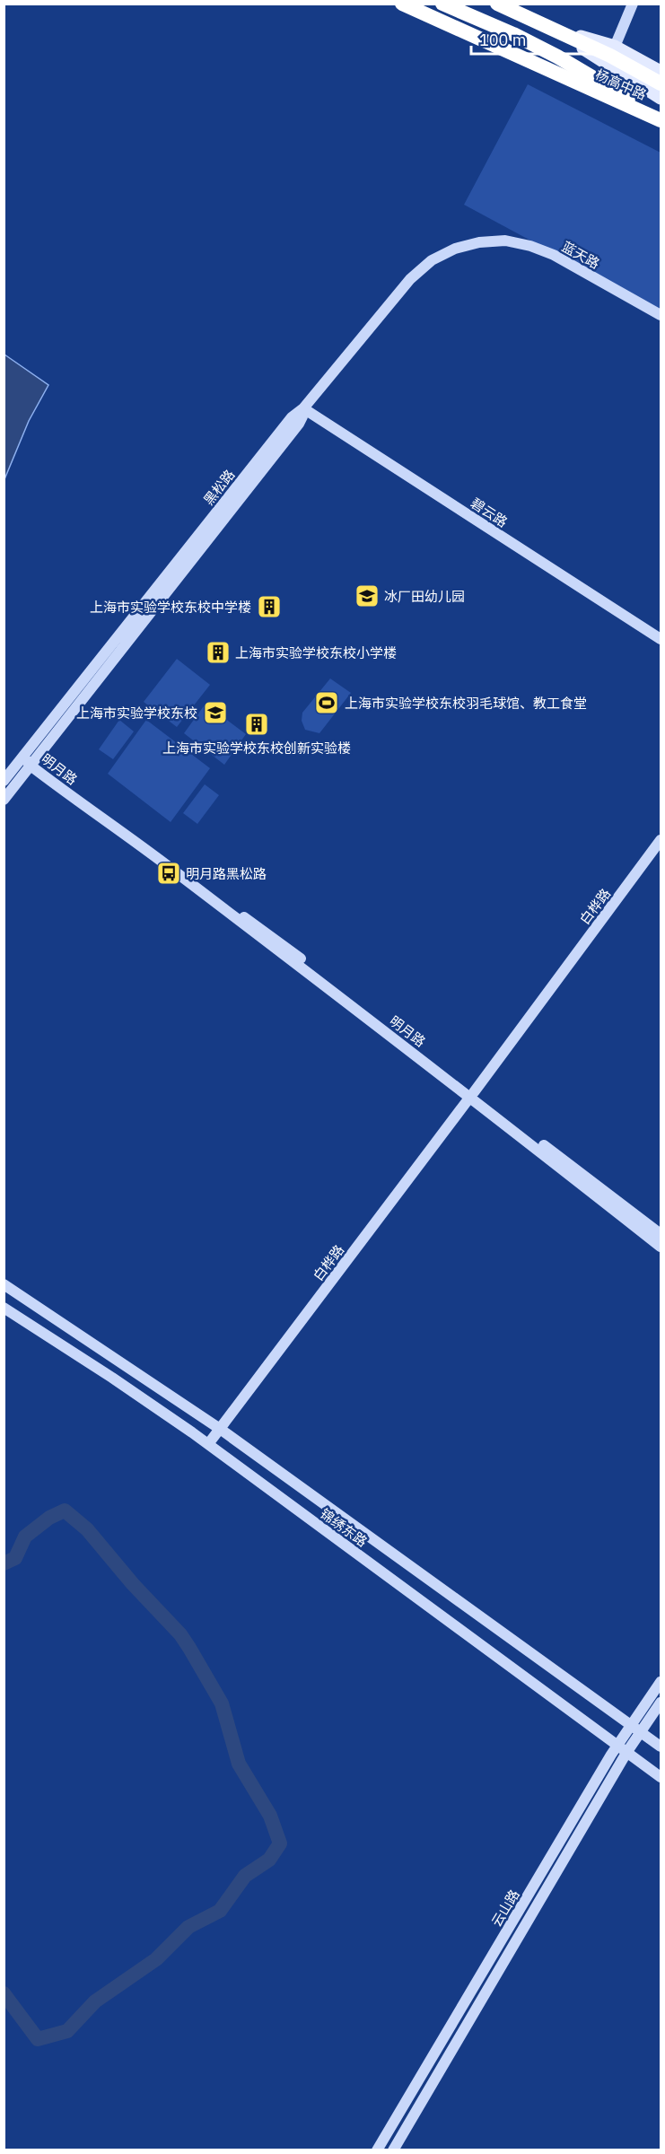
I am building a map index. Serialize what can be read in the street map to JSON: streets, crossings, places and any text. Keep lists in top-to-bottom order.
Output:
{
  "streets": {
    "highway": ["杨高中路"],
    "street": [
      "蓝天路",
      "黑松路",
      "碧云路",
      "明月路",
      "白桦路",
      "锦绣东路",
      "云山路"
    ]
  },
  "crossings": [
    ["蓝天路", "黑松路"],
    ["黑松路", "碧云路"],
    ["黑松路", "明月路"],
    ["明月路", "白桦路"],
    ["白桦路", "锦绣东路"],
    ["锦绣东路", "云山路"]
  ],
  "places": {
    "school or university": ["冰厂田幼儿园", "上海市实验学校东校"],
    "building": ["上海市实验学校东校中学楼", "上海市实验学校东校小学楼", "上海市实验学校东校创新实验楼"],
    "sports": ["上海市实验学校东校羽毛球馆、教工食堂"],
    "bus stop": ["明月路黑松路"]
  },
  "scale_bar": "100 m"
}
